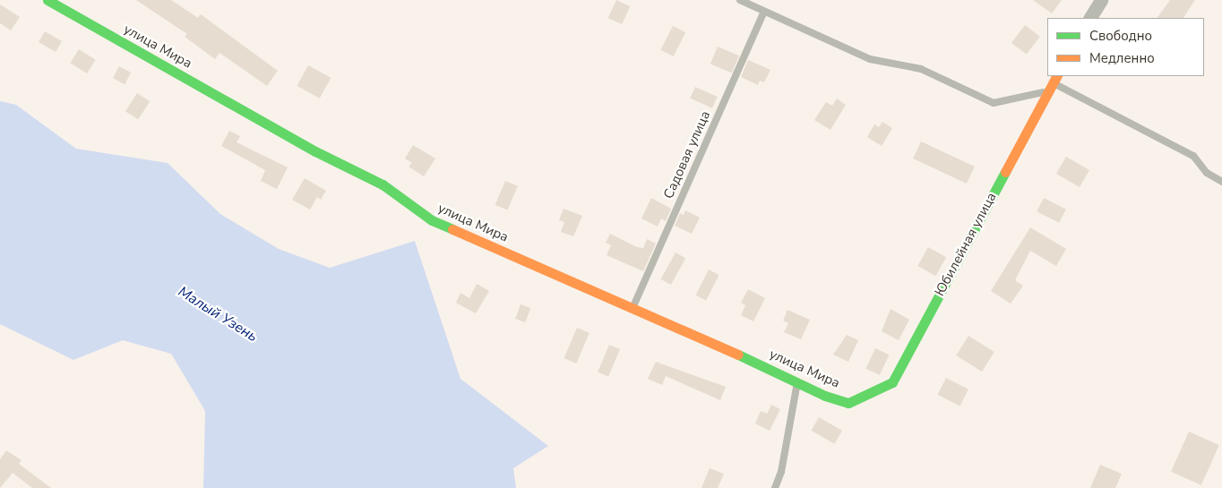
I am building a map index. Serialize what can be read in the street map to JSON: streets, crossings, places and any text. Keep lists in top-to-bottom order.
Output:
{
  "streets": {
    "street": ["улица Мира", "Юбилейная улица"],
    "lane": ["Садовая улица"]
  },
  "crossings": [
    ["улица Мира", "Садовая улица"],
    ["улица Мира", "Юбилейная улица"]
  ],
  "water": ["Малый Узень"],
  "legend": ["Свободно", "Медленно"]
}
